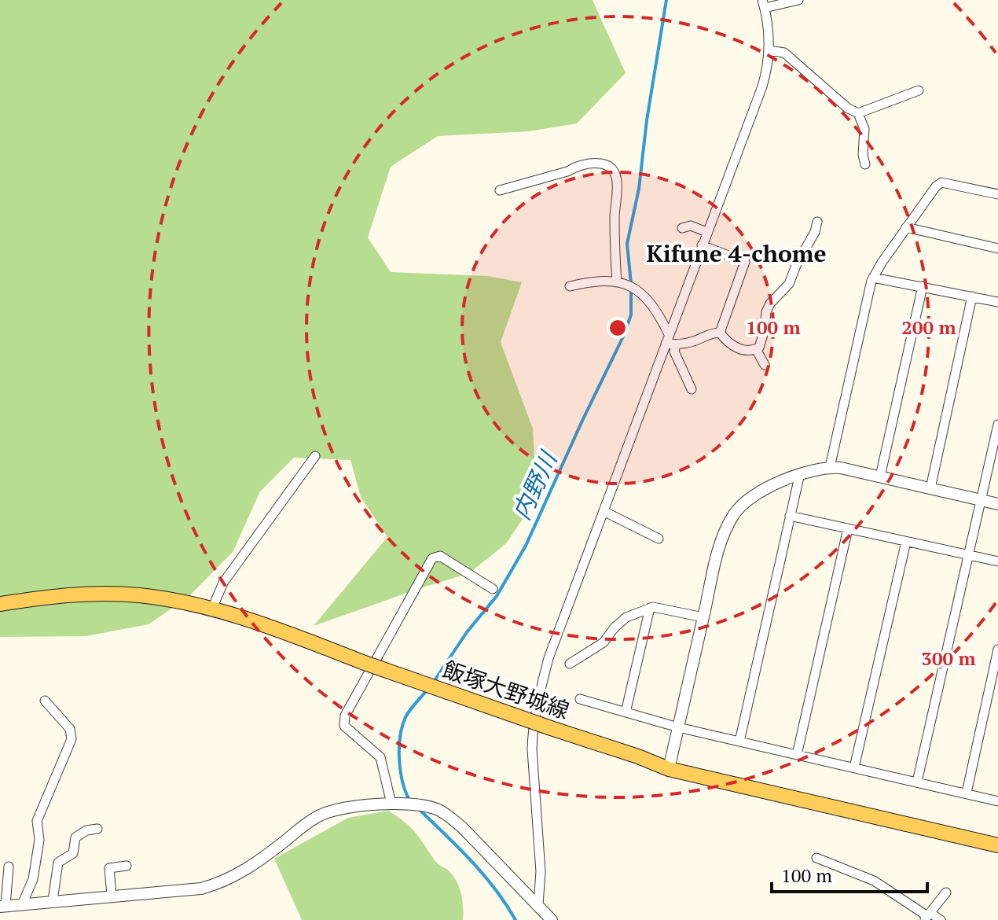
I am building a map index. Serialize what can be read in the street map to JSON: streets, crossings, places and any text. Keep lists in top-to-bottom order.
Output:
{
  "streets": {
    "main road": ["飯塚大野城線"]
  },
  "districts": ["Kifune 4-chome"],
  "water": ["内野川"],
  "scale_bar": "100 m",
  "rings": ["100 m", "200 m", "300 m"]
}
